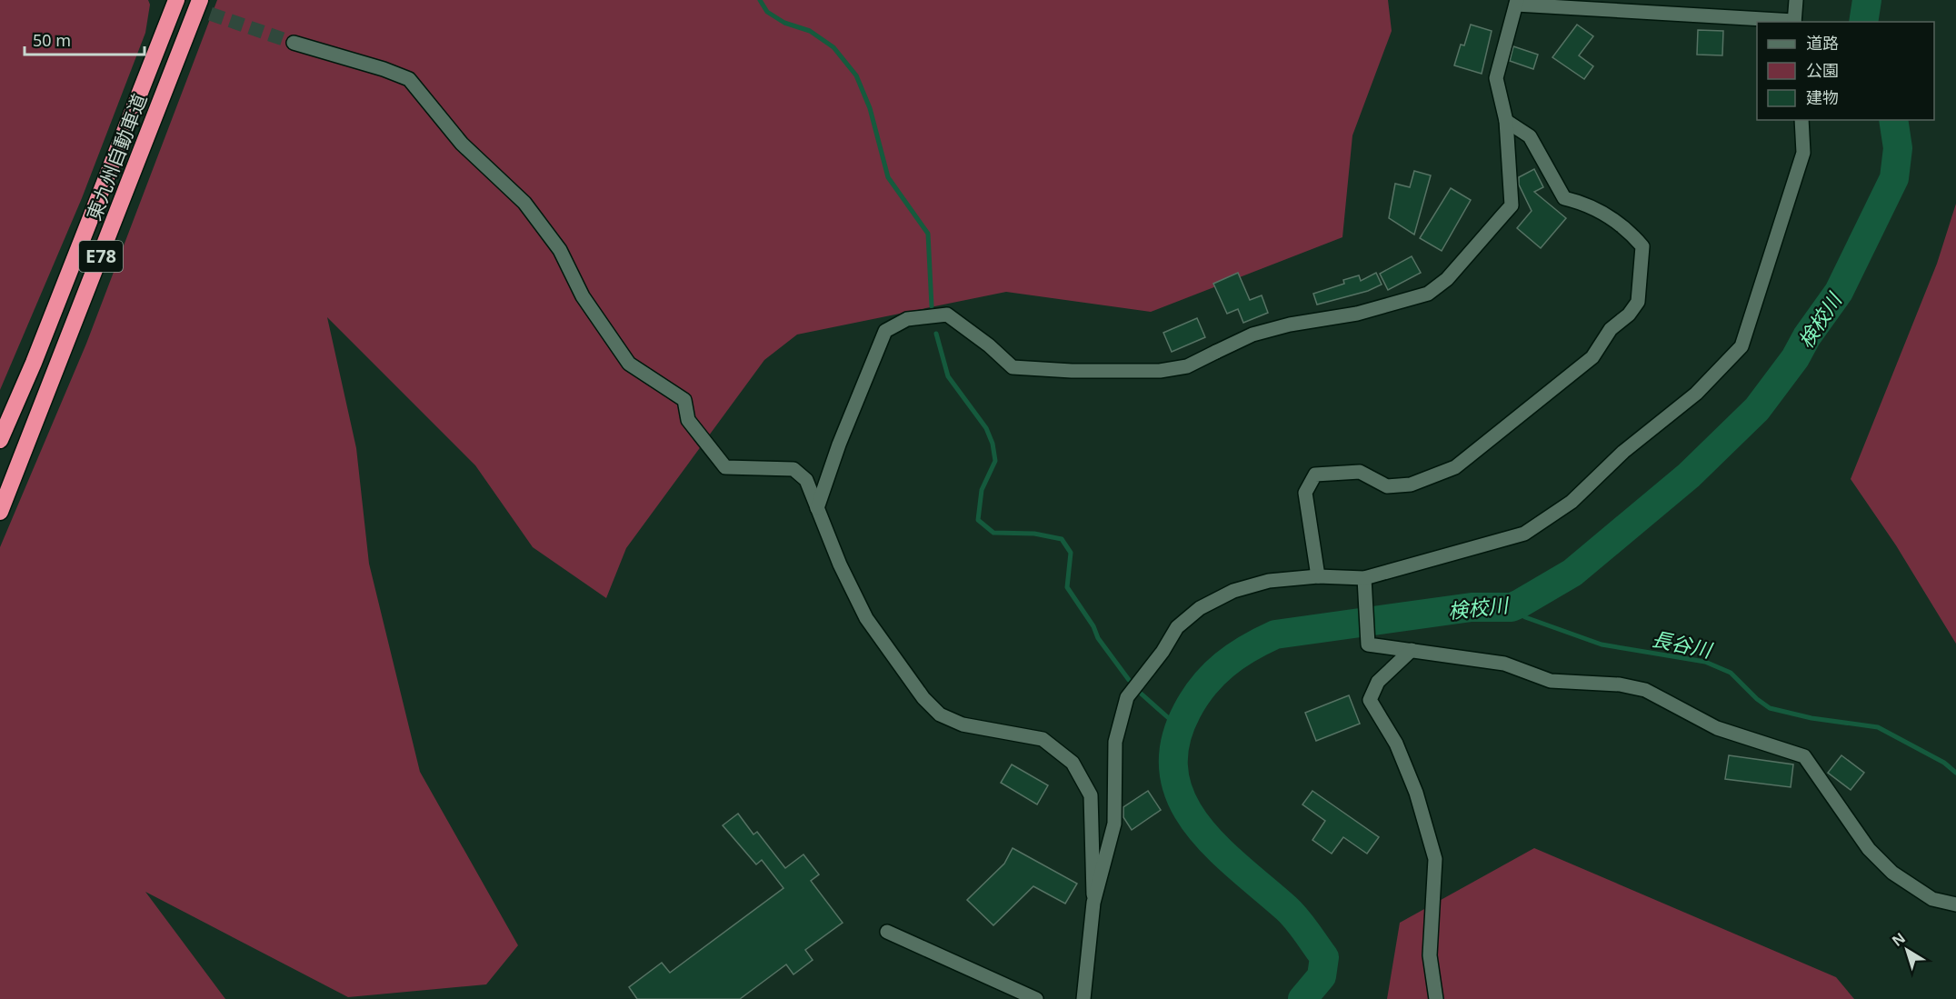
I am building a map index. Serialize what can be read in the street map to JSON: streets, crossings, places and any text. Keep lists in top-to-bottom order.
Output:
{
  "streets": {
    "highway": ["東九州自動車道", "E78"]
  },
  "water": ["検校川", "長谷川"],
  "legend": ["道路", "公園", "建物"],
  "scale_bar": "50 m",
  "north": "top left"
}
